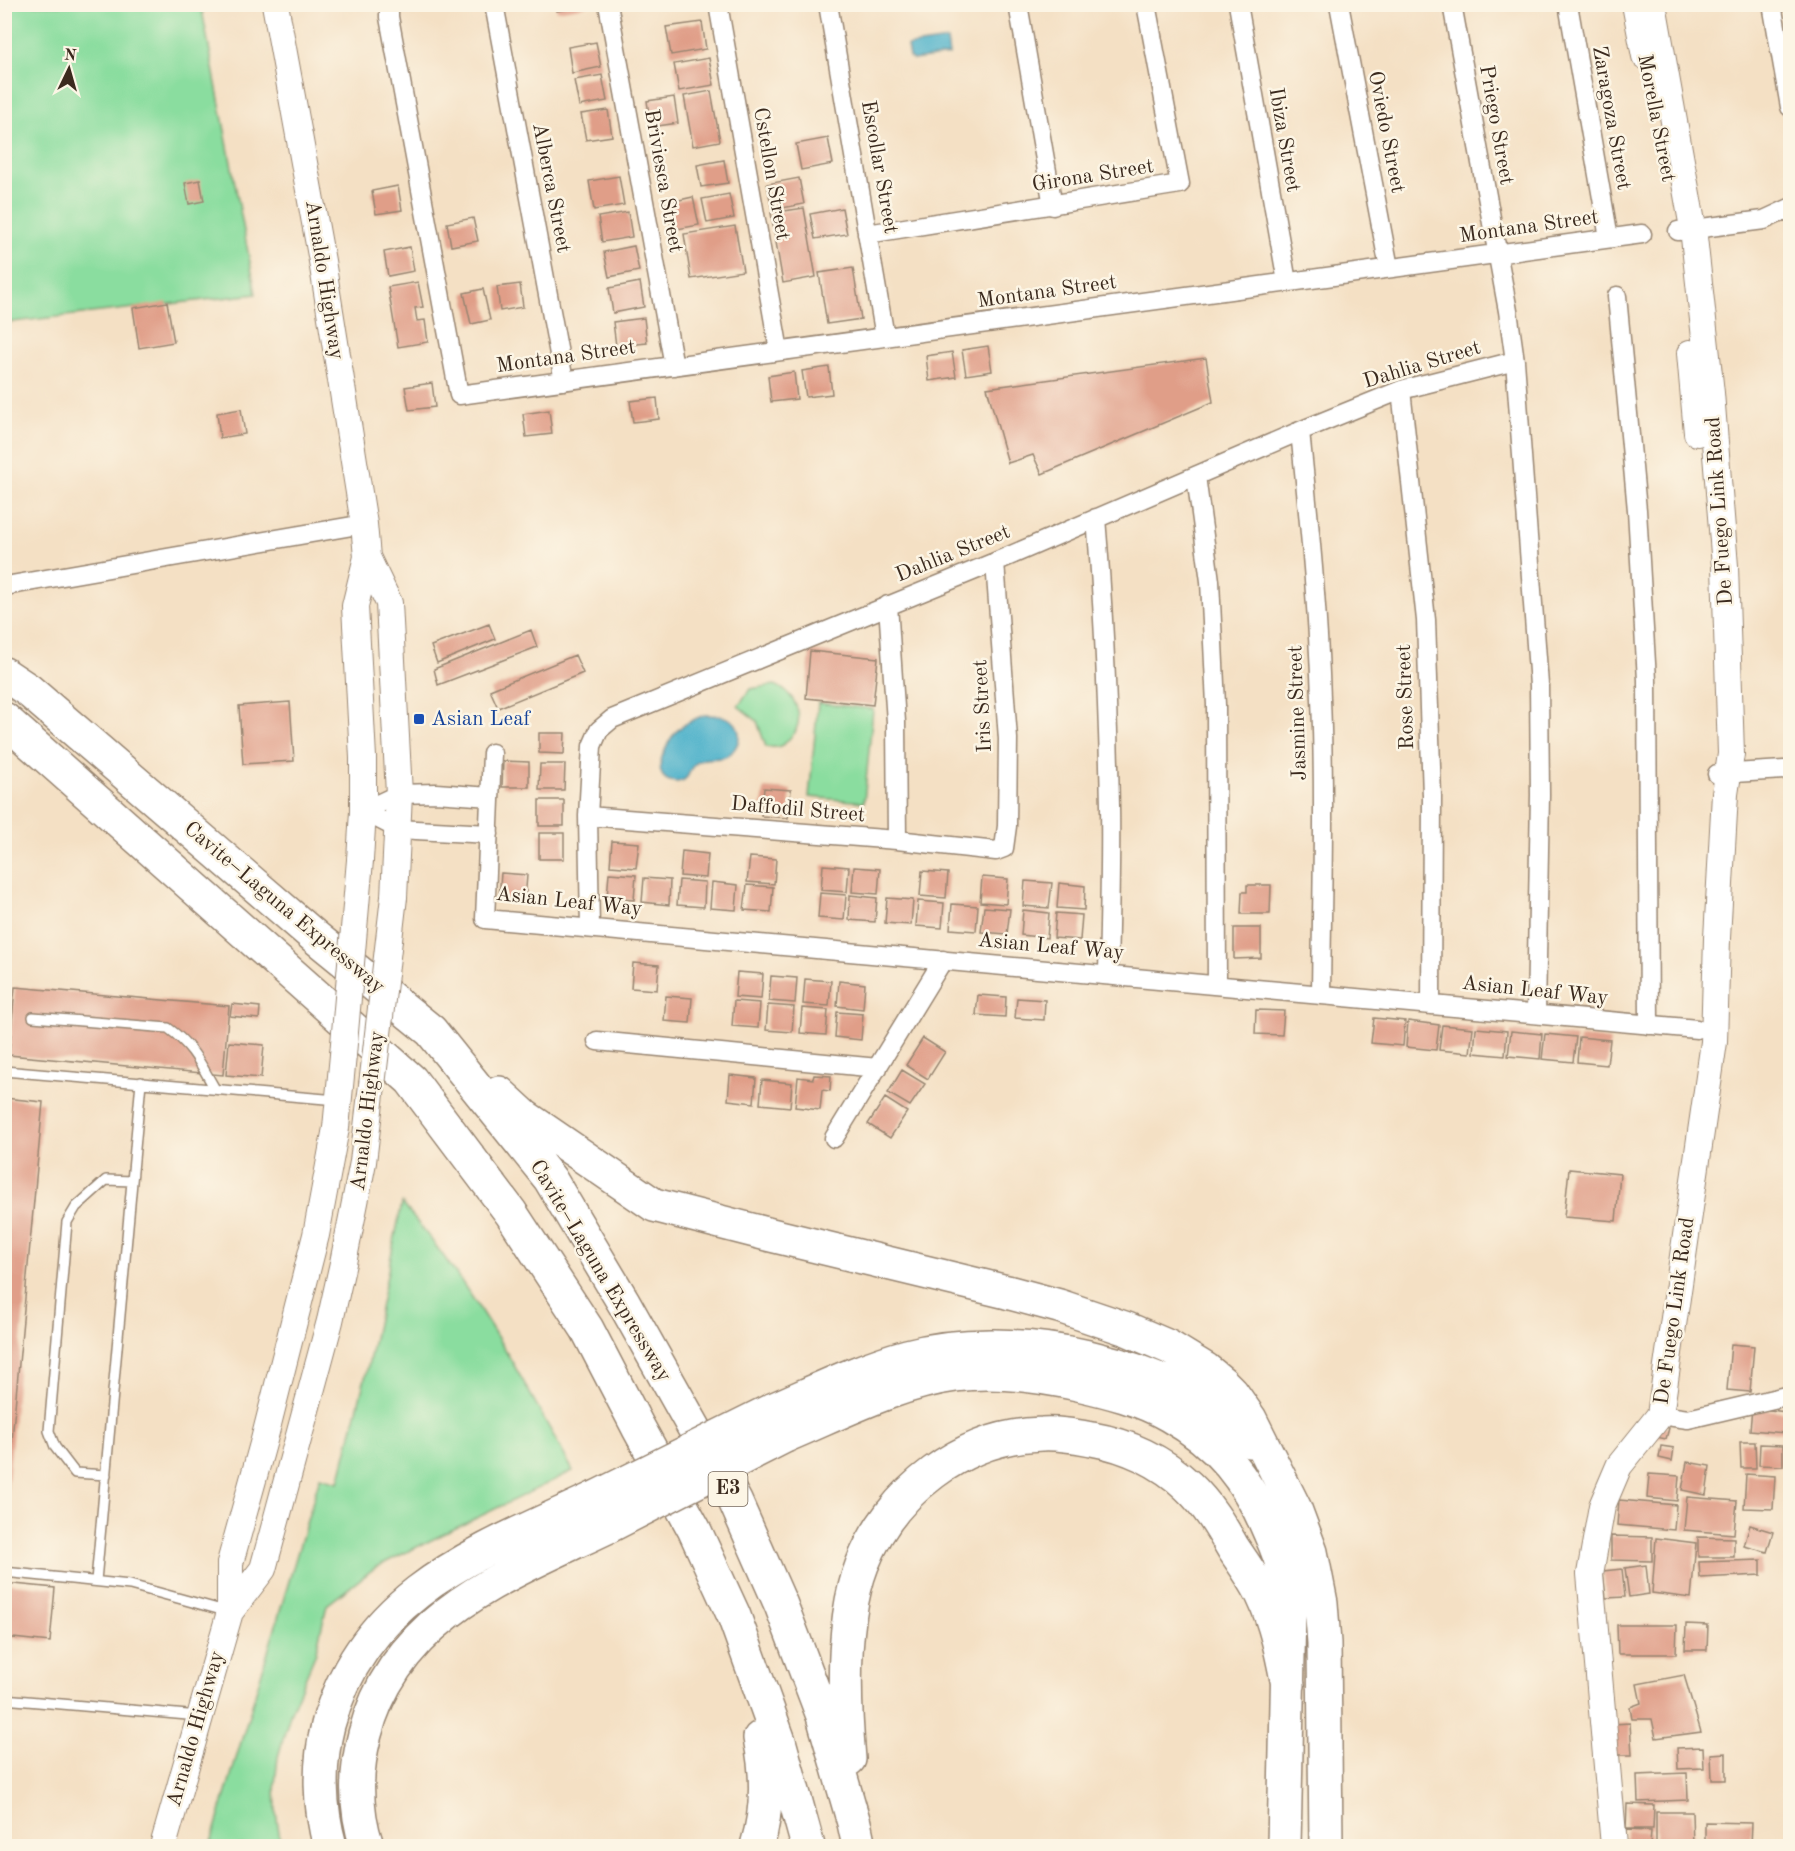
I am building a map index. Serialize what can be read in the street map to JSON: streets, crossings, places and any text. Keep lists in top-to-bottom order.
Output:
{
  "streets": {
    "highway": ["Cavite–Laguna Expressway", "E3"],
    "main road": ["Morella Street", "Arnaldo Highway", "De Fuego Link Road"],
    "street": [
      "Zaragoza Street",
      "Priego Street",
      "Oviedo Street",
      "Ibiza Street",
      "Escollar Street",
      "Cstellon Street",
      "Girona Street",
      "Briviesca Street",
      "Alberca Street",
      "Montana Street",
      "Dahlia Street",
      "Rose Street",
      "Iris Street",
      "Jasmine Street",
      "Daffodil Street",
      "Asian Leaf Way"
    ]
  },
  "crossings": [
    ["Zaragoza Street", "Montana Street"],
    ["Morella Street", "De Fuego Link Road"],
    ["Priego Street", "Montana Street"],
    ["Priego Street", "Dahlia Street"],
    ["Priego Street", "Asian Leaf Way"],
    ["Oviedo Street", "Montana Street"],
    ["Ibiza Street", "Montana Street"],
    ["Escollar Street", "Girona Street"],
    ["Escollar Street", "Montana Street"],
    ["Cstellon Street", "Montana Street"],
    ["Briviesca Street", "Montana Street"],
    ["Alberca Street", "Montana Street"],
    ["Dahlia Street", "Rose Street"],
    ["Dahlia Street", "Iris Street"],
    ["Dahlia Street", "Jasmine Street"],
    ["Dahlia Street", "Daffodil Street"],
    ["Dahlia Street", "Asian Leaf Way"],
    ["Rose Street", "Asian Leaf Way"],
    ["Iris Street", "Daffodil Street"],
    ["Jasmine Street", "Asian Leaf Way"]
  ],
  "places": {
    "transit": ["Asian Leaf"]
  },
  "north": "top"
}
